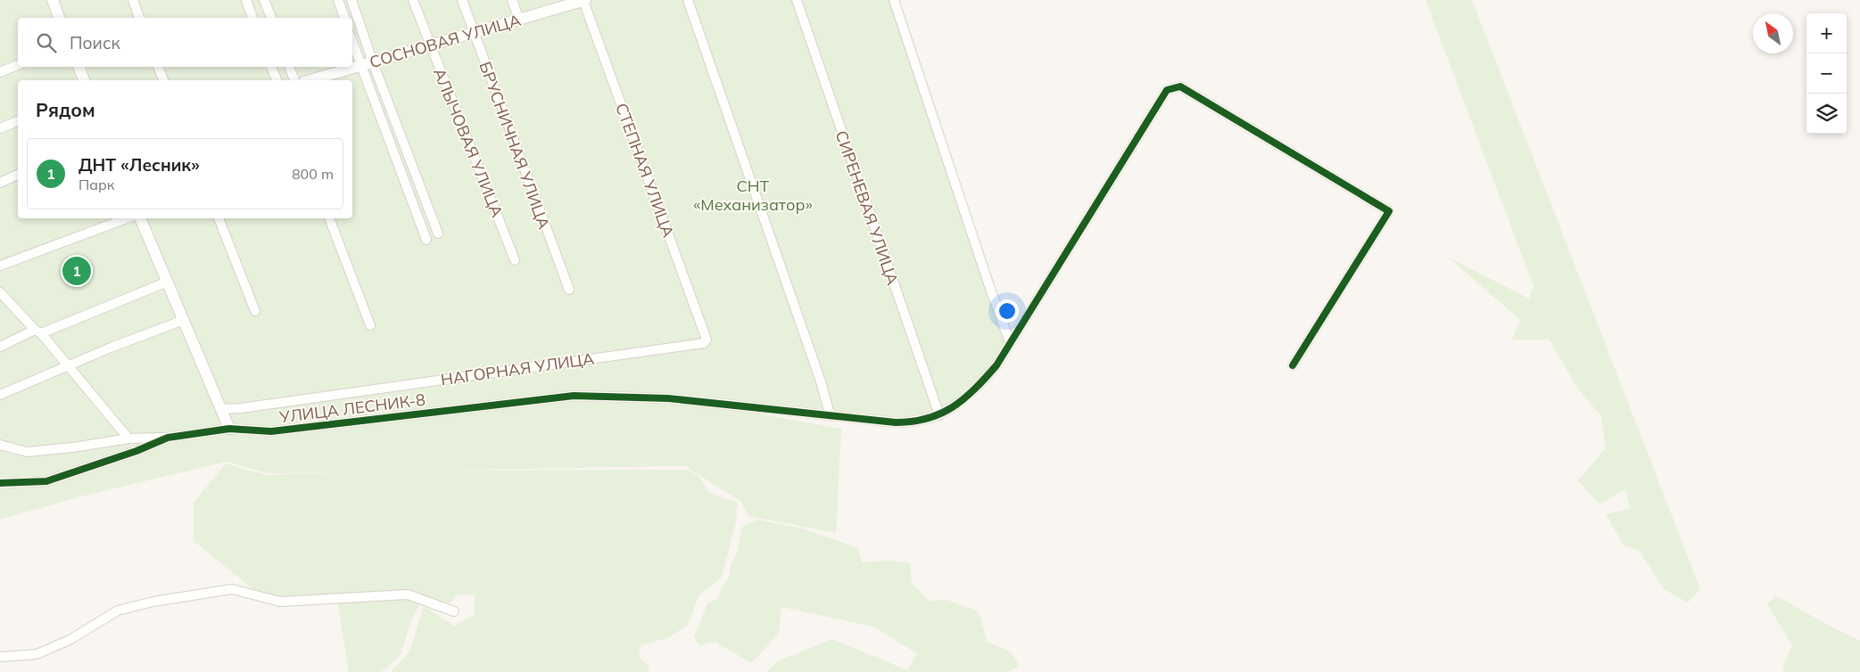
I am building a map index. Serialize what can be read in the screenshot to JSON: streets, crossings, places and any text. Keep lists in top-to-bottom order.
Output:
{
  "streets": {
    "street": [
      "СОСНОВАЯ УЛИЦА",
      "АЛЫЧОВАЯ УЛИЦА",
      "БРУСНИЧНАЯ УЛИЦА",
      "СТЕПНАЯ УЛИЦА",
      "СИРЕНЕВАЯ УЛИЦА",
      "НАГОРНАЯ УЛИЦА",
      "УЛИЦА ЛЕСНИК-8"
    ]
  },
  "crossings": [
    ["СОСНОВАЯ УЛИЦА", "АЛЫЧОВАЯ УЛИЦА"],
    ["СОСНОВАЯ УЛИЦА", "БРУСНИЧНАЯ УЛИЦА"],
    ["СОСНОВАЯ УЛИЦА", "СТЕПНАЯ УЛИЦА"],
    ["СТЕПНАЯ УЛИЦА", "НАГОРНАЯ УЛИЦА"],
    ["СИРЕНЕВАЯ УЛИЦА", "УЛИЦА ЛЕСНИК-8"]
  ],
  "parks": ["СНТ «Механизатор»"],
  "north": "top left",
  "page": {
    "map_buttons": ["+", "−"],
    "search": "Поиск",
    "heading": "Рядом",
    "list": [
      {
        "mark": "1",
        "name": "ДНТ «Лесник»",
        "note": "Парк",
        "value": "800 m"
      }
    ],
    "pins": "1"
  }
}
